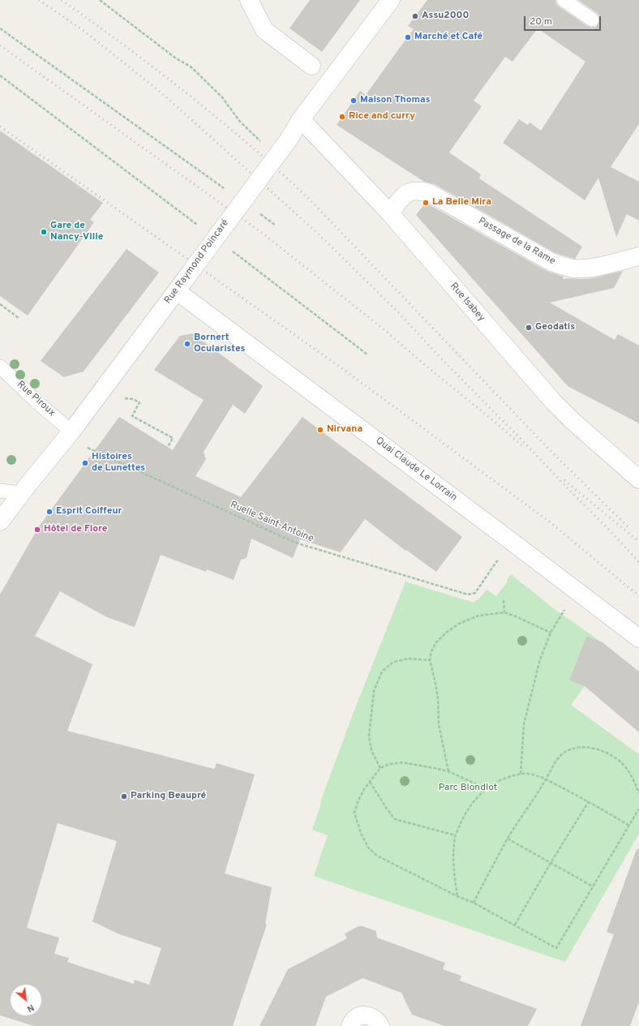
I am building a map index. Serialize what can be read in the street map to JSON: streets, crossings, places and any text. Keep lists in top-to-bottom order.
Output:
{
  "streets": {
    "street": [
      "Passage de la Rame",
      "Rue Raymond Poincaré",
      "Rue Isabey",
      "Quai Claude Le Lorrain"
    ],
    "lane": ["Rue Piroux"],
    "path": ["Ruelle Saint-Antoine"]
  },
  "crossings": [
    ["Passage de la Rame", "Rue Isabey"],
    ["Rue Raymond Poincaré", "Rue Isabey"],
    ["Rue Raymond Poincaré", "Rue Piroux"],
    ["Rue Raymond Poincaré", "Quai Claude Le Lorrain"],
    ["Rue Raymond Poincaré", "Ruelle Saint-Antoine"],
    ["Rue Piroux", "Ruelle Saint-Antoine"],
    ["Quai Claude Le Lorrain", "Ruelle Saint-Antoine"]
  ],
  "parks": ["Parc Blondlot"],
  "places": [
    "Assu2000",
    "Marché et Café",
    "Maison Thomas",
    "Rice and curry",
    "La Belle Mira",
    "Gare de Nancy-Ville",
    "Geodatis",
    "Bornert Ocularistes",
    "Nirvana",
    "Histoires de Lunettes",
    "Esprit Coiffeur",
    "Hôtel de Flore",
    "Parking Beaupré"
  ],
  "scale_bar": "20 m",
  "north": "bottom right"
}
